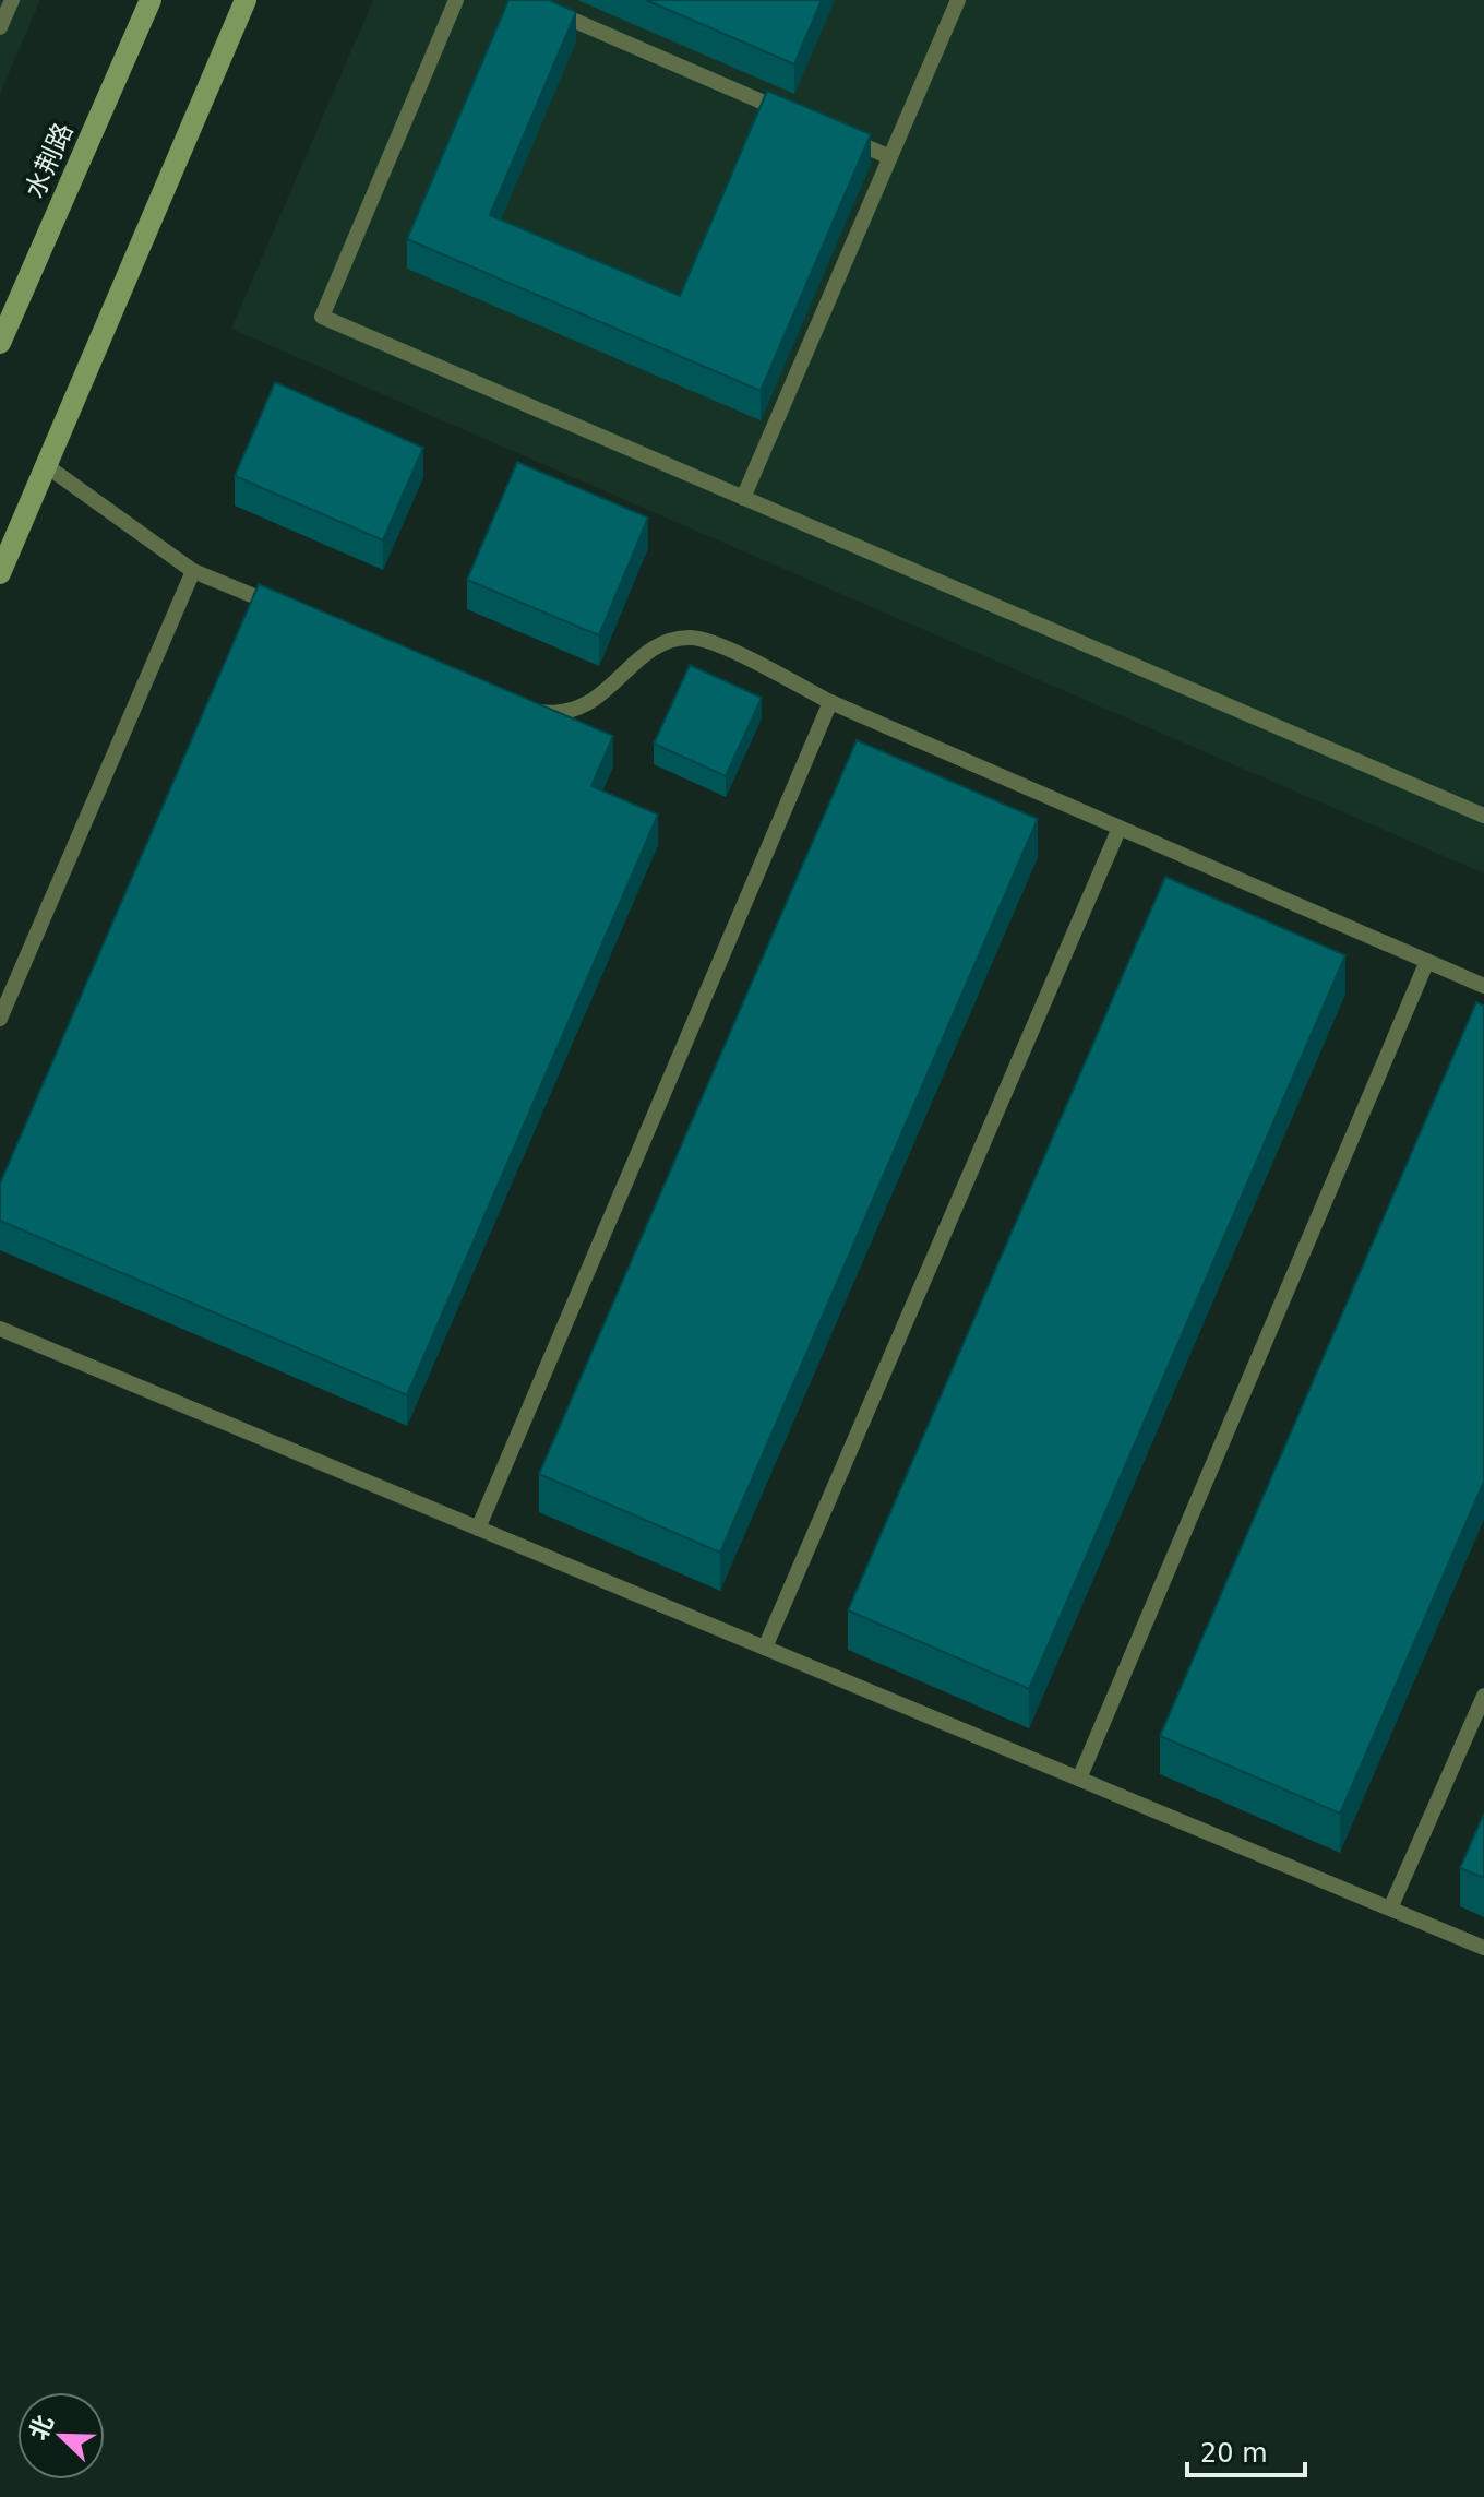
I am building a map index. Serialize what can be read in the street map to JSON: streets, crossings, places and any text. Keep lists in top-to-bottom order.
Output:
{
  "streets": {
    "main road": ["水荆路"]
  },
  "scale_bar": "20 m",
  "north": "top left"
}
